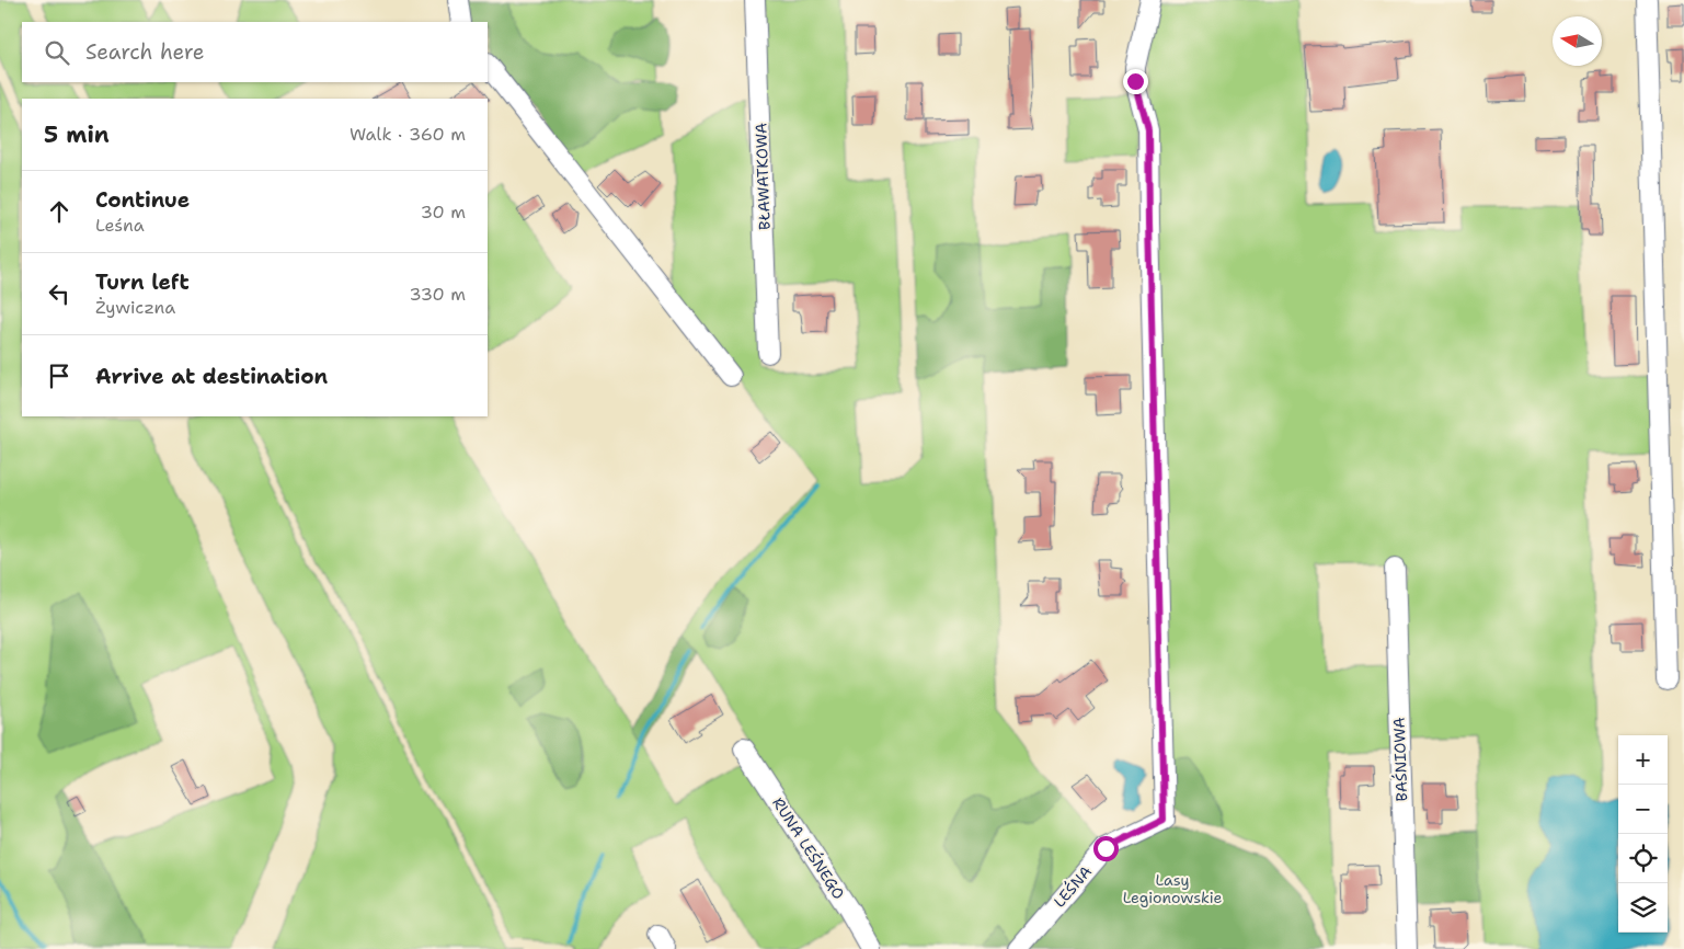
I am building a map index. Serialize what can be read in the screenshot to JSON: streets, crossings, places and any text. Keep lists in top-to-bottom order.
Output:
{
  "streets": {
    "street": [
      "BŁAWATKOWA",
      "BAŚNIOWA",
      "RUNA LEŚNEGO",
      "LEŚNA"
    ]
  },
  "parks": ["Lasy Legionowskie"],
  "north": "left",
  "page": {
    "search": "Search here",
    "heading": ["5 min", "Walk · 360 m"],
    "list": [
      ["Continue", "Leśna", "30 m"],
      ["Turn left", "Żywiczna", "330 m"],
      "Arrive at destination"
    ],
    "map_buttons": ["+", "−"]
  }
}
